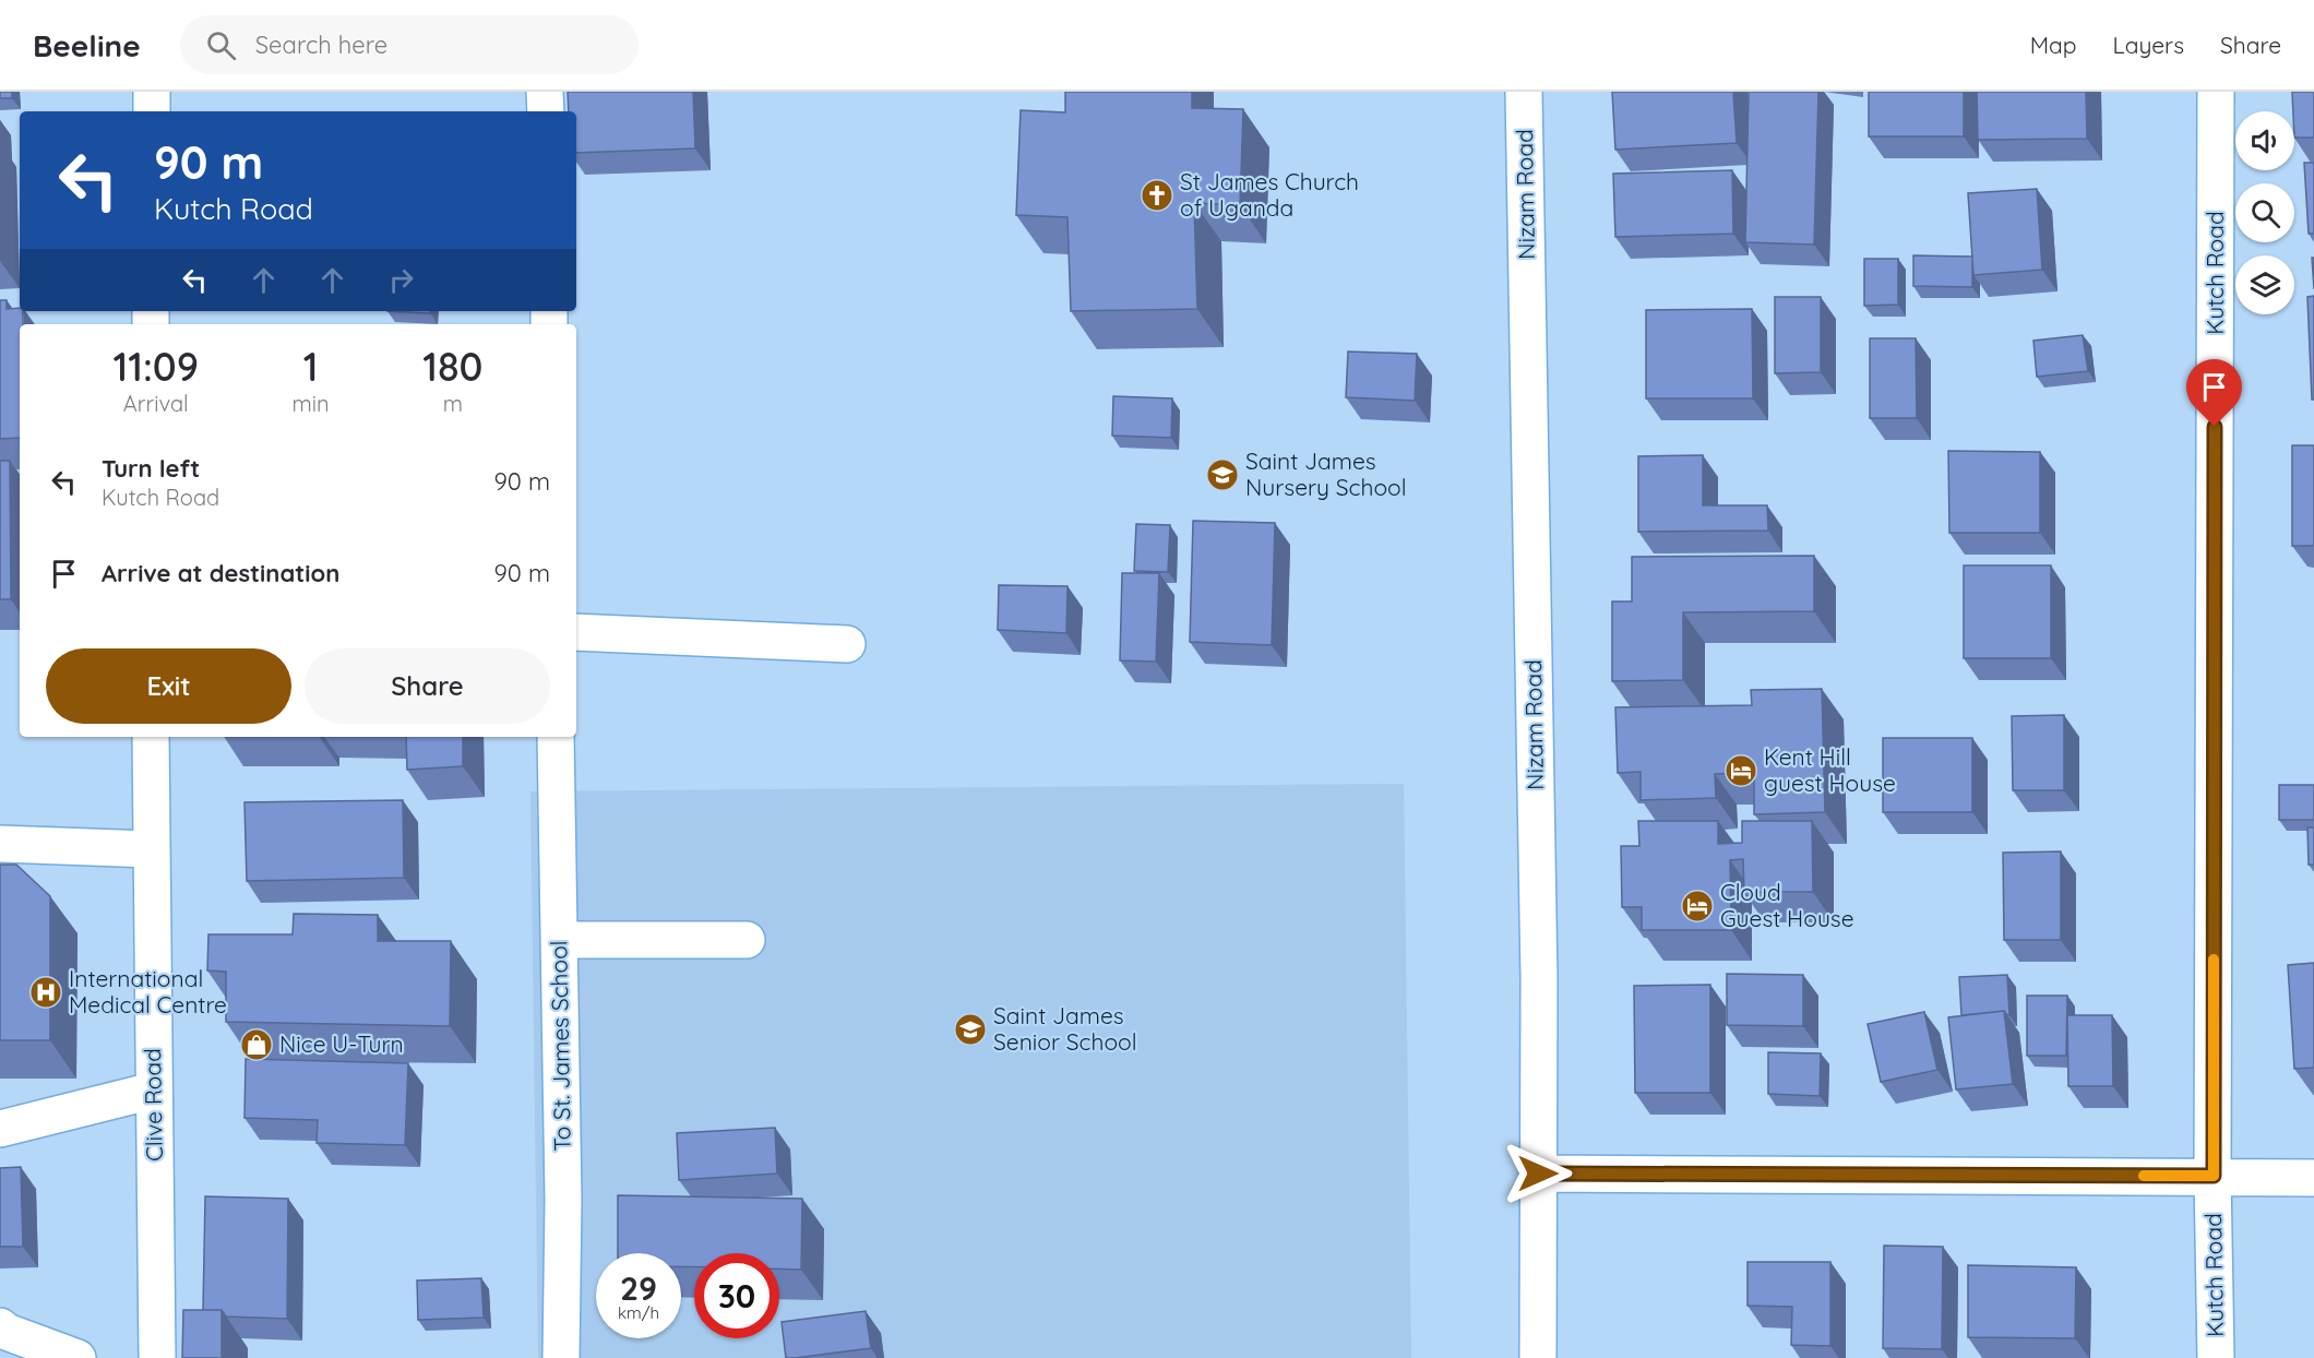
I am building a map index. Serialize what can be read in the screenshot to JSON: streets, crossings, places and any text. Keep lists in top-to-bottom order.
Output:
{
  "streets": {
    "street": [
      "Nizam Road",
      "Kutch Road",
      "To St. James School",
      "Clive Road"
    ]
  },
  "places": {
    "church": ["St James Church of Uganda"],
    "school or university": ["Saint James Nursery School", "Saint James Senior School"],
    "hotel": ["Kent Hill guest House", "Cloud Guest House"],
    "hospital": ["International Medical Centre"],
    "shop": ["Nice U-Turn"]
  },
  "page": {
    "header": "Beeline",
    "search": "Search here",
    "nav": ["Map", "Layers", "Share"],
    "turn": ["90 m", "Kutch Road"],
    "eta": [
      "11:09",
      "Arrival",
      "1",
      "min",
      "180",
      "m"
    ],
    "list": [
      {
        "name": "Turn left",
        "note": "Kutch Road",
        "value": "90 m"
      },
      {
        "name": "Arrive at destination",
        "value": "90 m"
      }
    ],
    "buttons": ["Exit", "Share"],
    "speed": "29 km/h",
    "limit": "30"
  }
}
